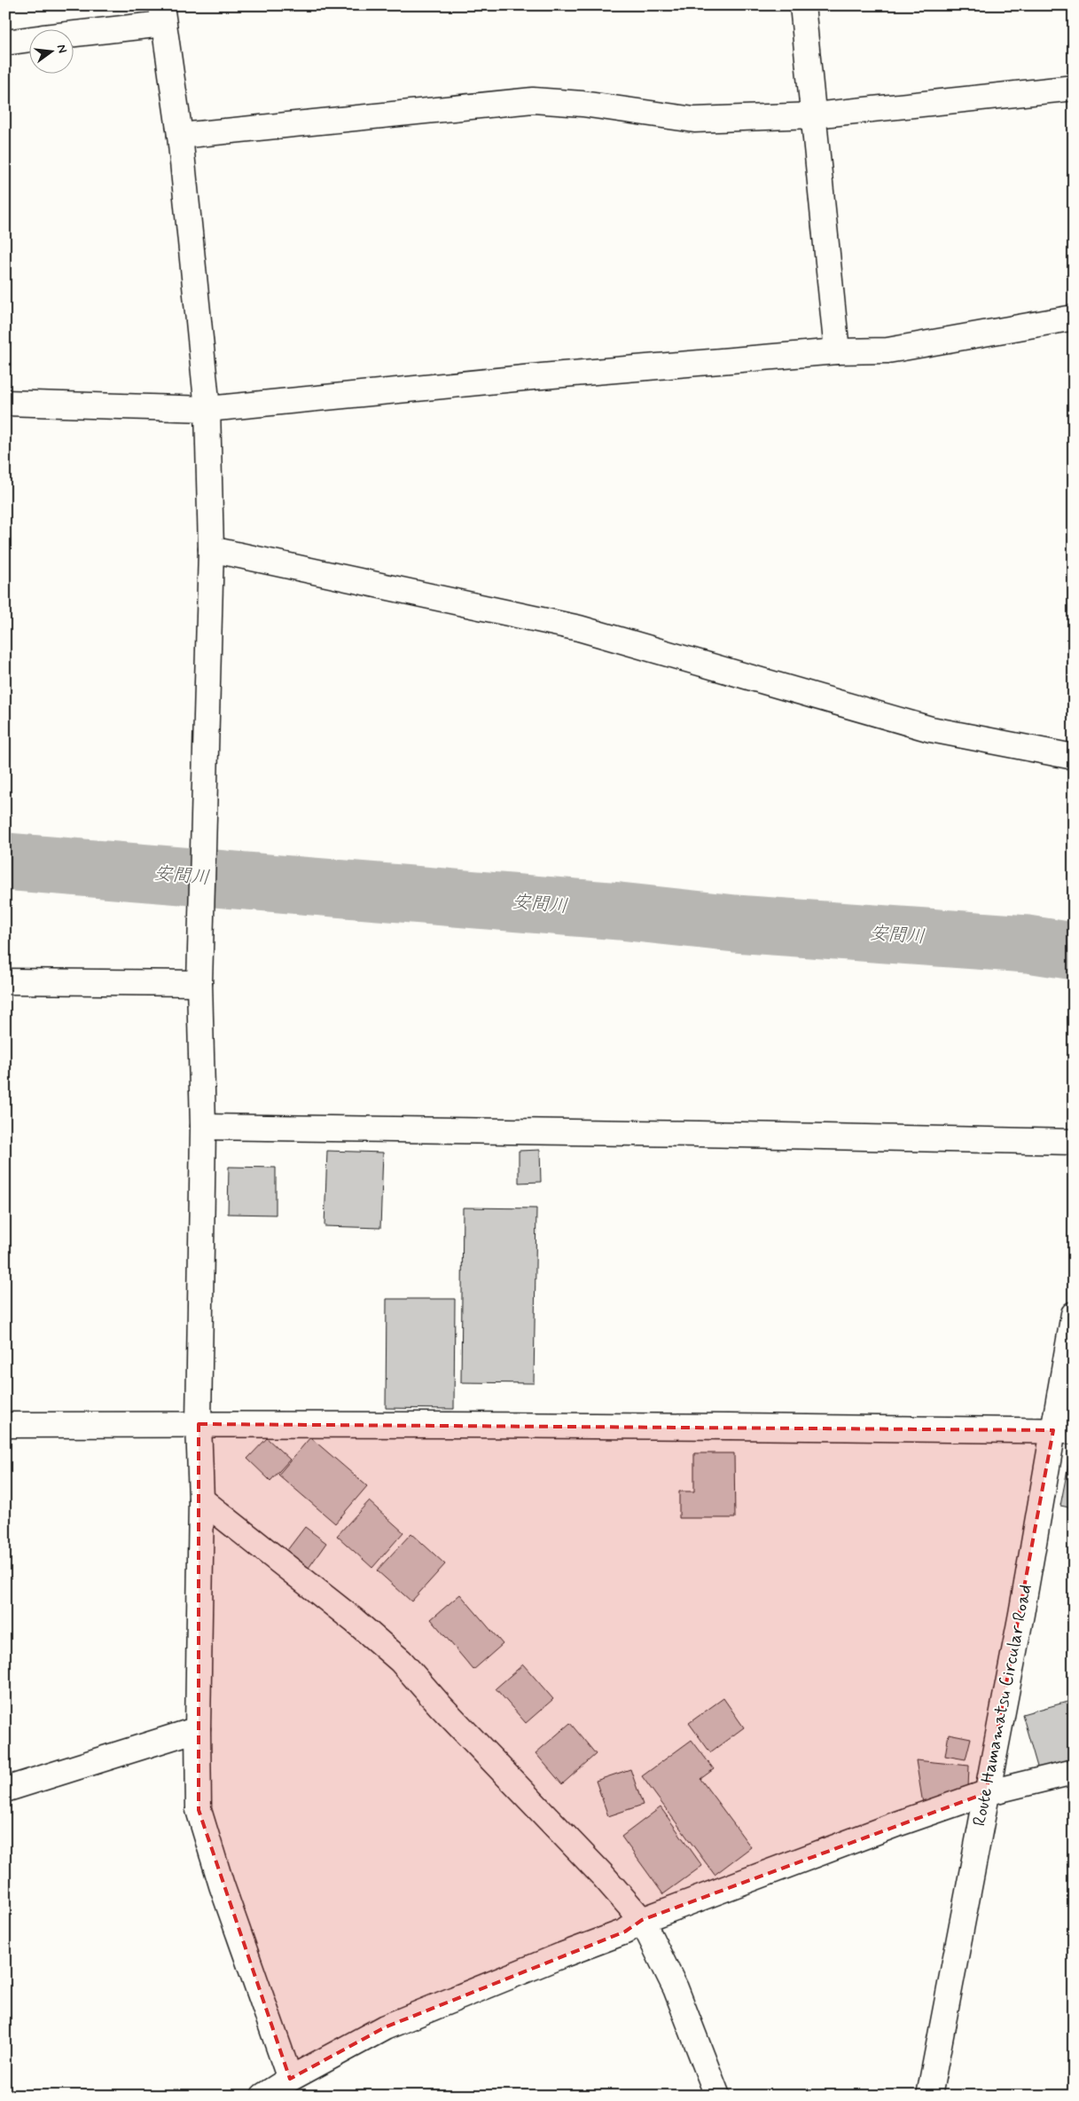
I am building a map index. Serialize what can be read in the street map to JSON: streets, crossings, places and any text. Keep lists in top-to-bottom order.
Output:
{
  "streets": {
    "street": ["Route Hamamatsu Circular Road"]
  },
  "water": ["安間川"],
  "north": "right"
}
